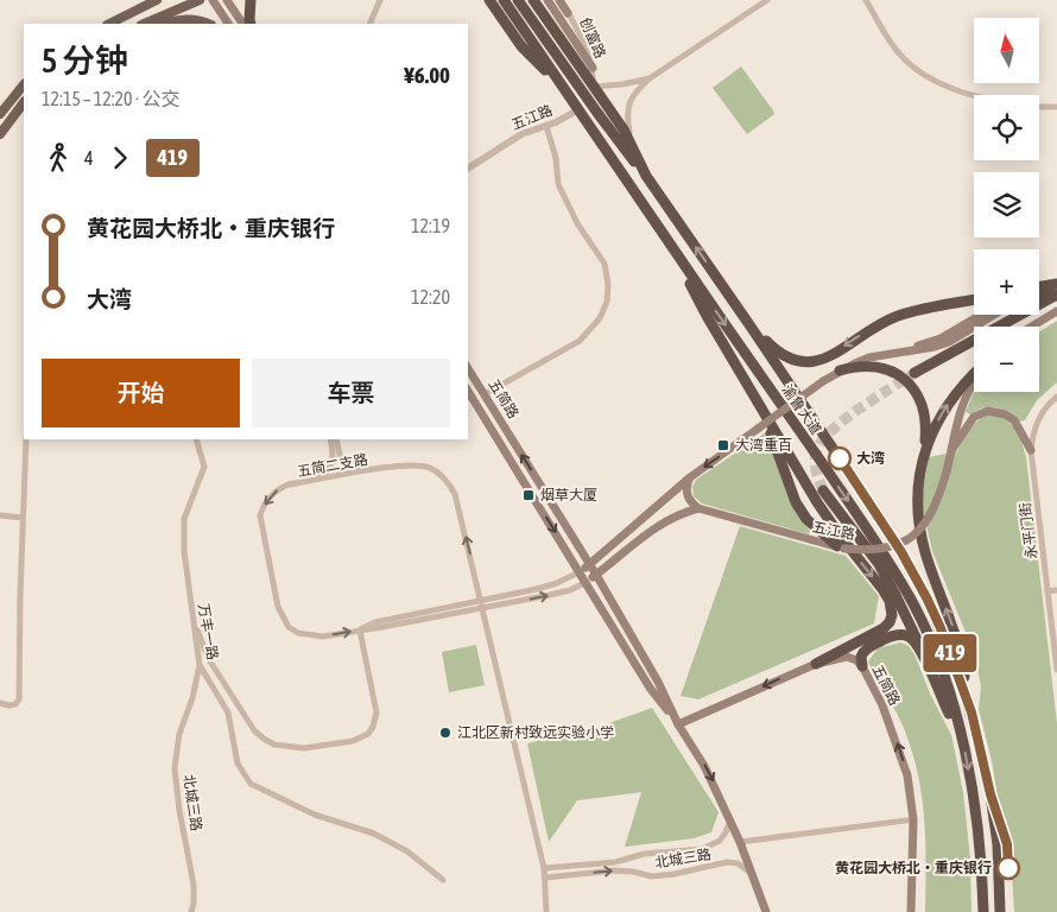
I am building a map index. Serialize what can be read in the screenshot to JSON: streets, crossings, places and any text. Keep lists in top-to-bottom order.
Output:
{
  "streets": {
    "highway": ["渝鲁大道"],
    "main road": ["五江路", "五简路"],
    "street": [
      "创富路",
      "五简二支路",
      "永平门街",
      "万丰一路",
      "北城三路"
    ]
  },
  "crossings": [
    ["创富路", "渝鲁大道"],
    ["五江路", "渝鲁大道"],
    ["五简路", "五简二支路"],
    ["五简路", "北城三路"],
    ["万丰一路", "北城三路"]
  ],
  "places": {
    "transit": ["大湾重百", "烟草大厦"],
    "other": ["大湾", "江北区新村致远实验小学", "黄花园大桥北‧重庆银行"]
  },
  "lines": ["bus line 419"],
  "north": "top",
  "page": {
    "on_map": "419",
    "map_buttons": ["+", "−"],
    "heading": ["5 分钟", "12:15 – 12:20 · 公交", "¥6.00"],
    "legs": ["4", "419"],
    "list": [
      {
        "name": "黄花园大桥北‧重庆银行",
        "value": "12:19"
      },
      {
        "name": "大湾",
        "value": "12:20"
      }
    ],
    "buttons": ["开始", "车票"]
  }
}
